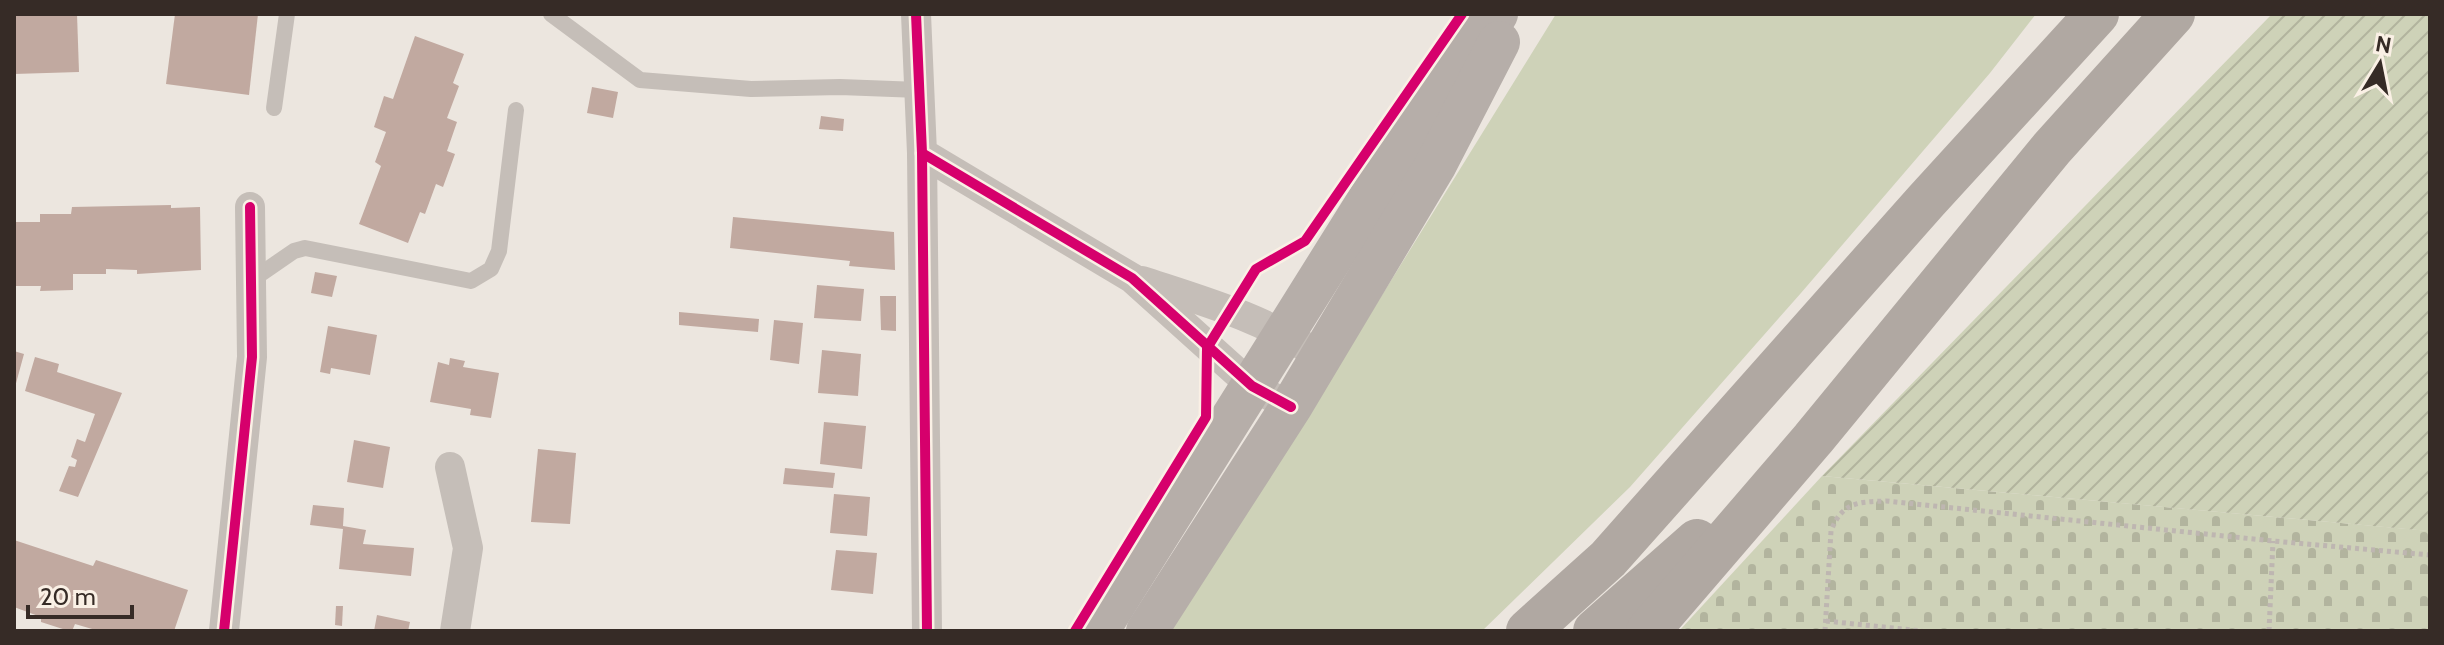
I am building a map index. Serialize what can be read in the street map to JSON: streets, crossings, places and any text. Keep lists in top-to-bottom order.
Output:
{
  "scale_bar": "20 m",
  "north": "top"
}
